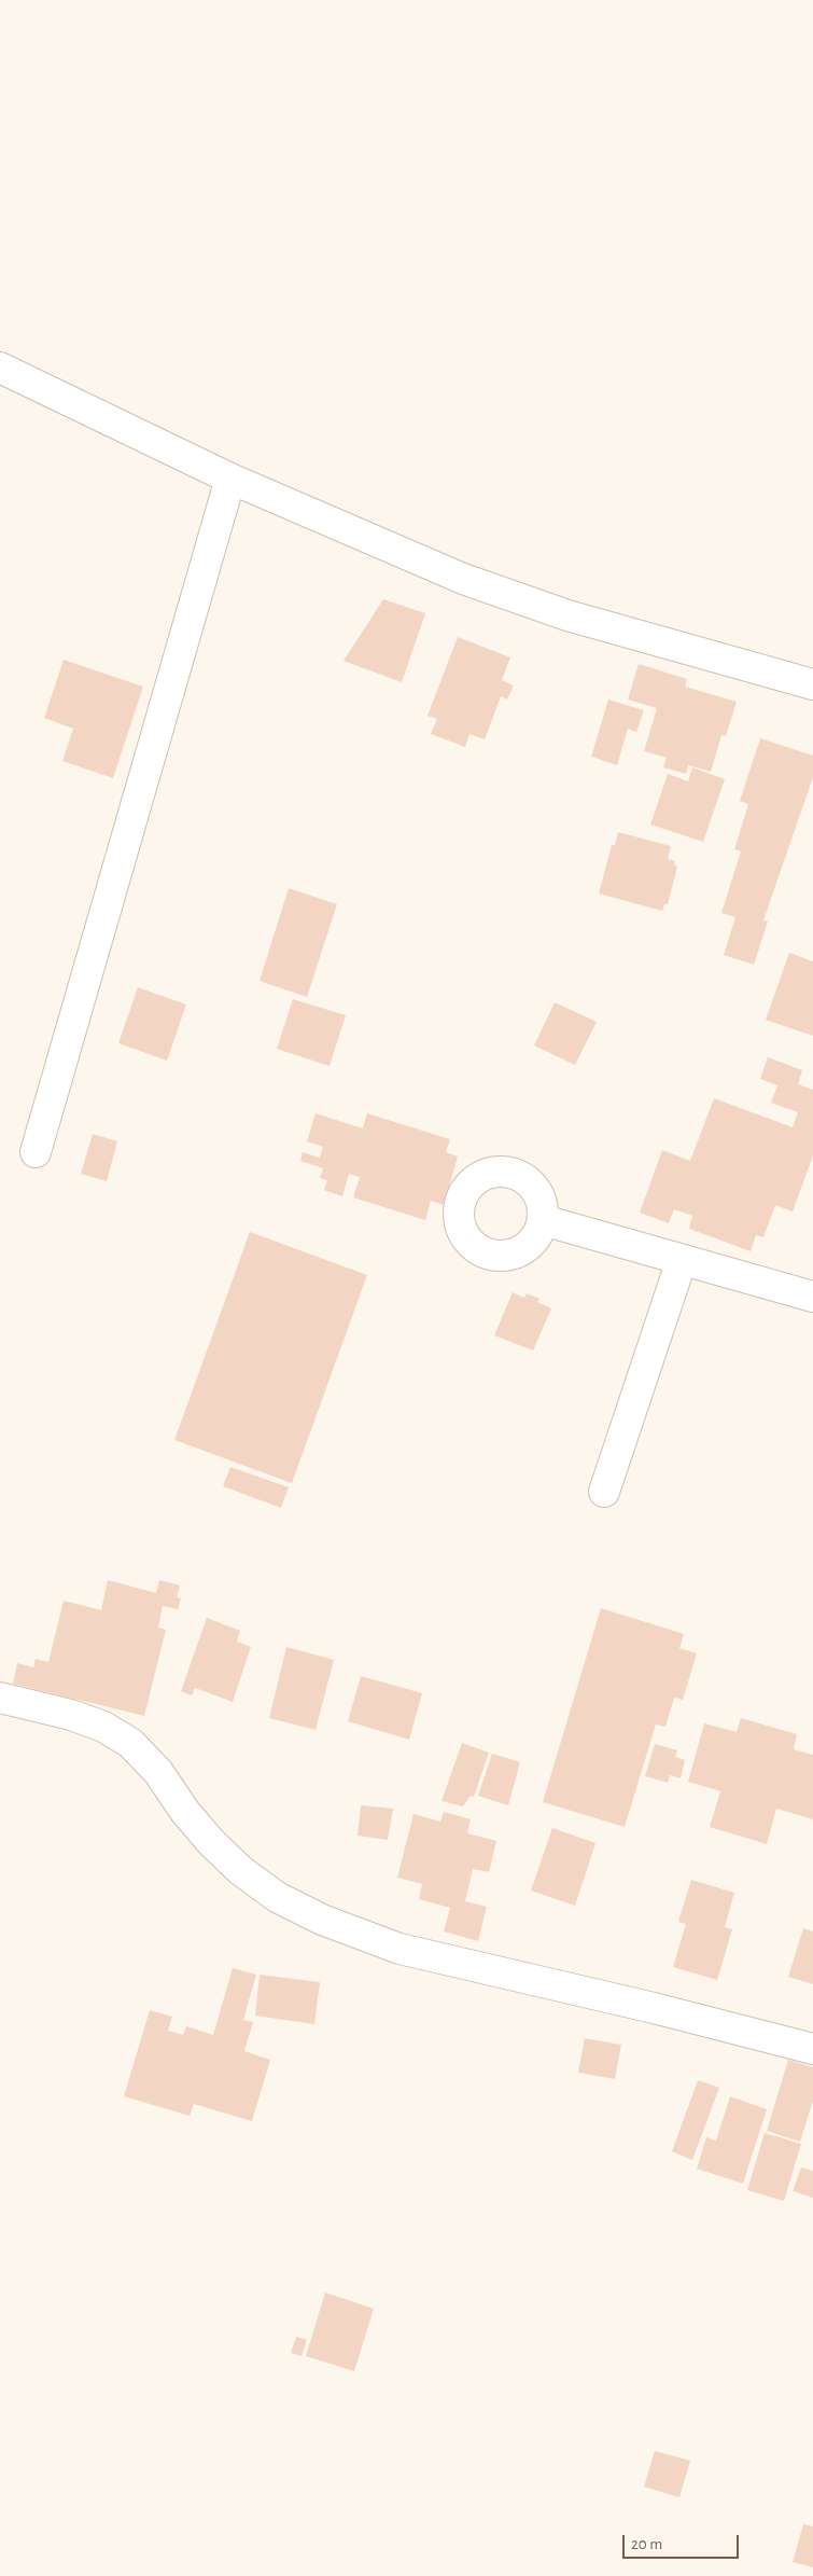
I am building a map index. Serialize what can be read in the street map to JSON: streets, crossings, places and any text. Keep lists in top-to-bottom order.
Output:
{
  "scale_bar": "20 m"
}
